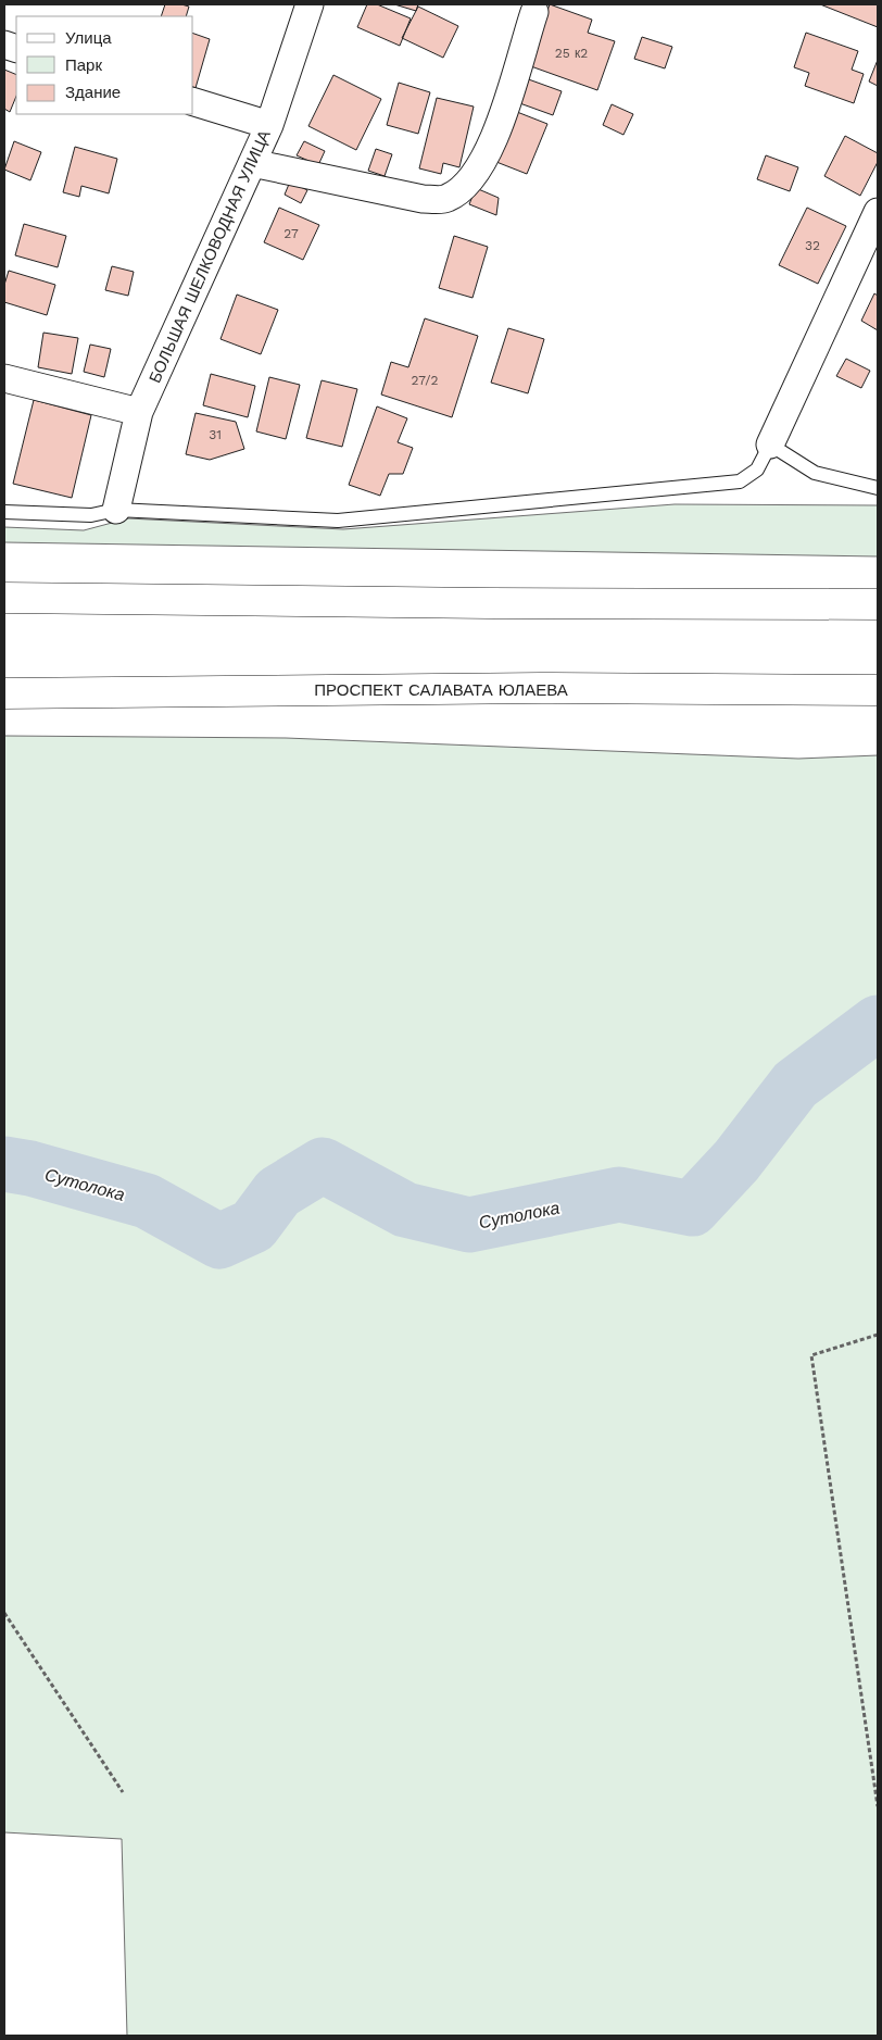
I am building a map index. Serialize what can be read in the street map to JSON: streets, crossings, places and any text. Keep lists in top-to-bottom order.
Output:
{
  "streets": {
    "main road": ["ПРОСПЕКТ САЛАВАТА ЮЛАЕВА"],
    "street": ["БОЛЬШАЯ ШЕЛКОВОДНАЯ УЛИЦА"]
  },
  "water": ["Сутолока"],
  "house_numbers": [
    "25 к2",
    "27",
    "32",
    "27/2",
    "31"
  ],
  "legend": ["Улица", "Парк", "Здание"]
}
